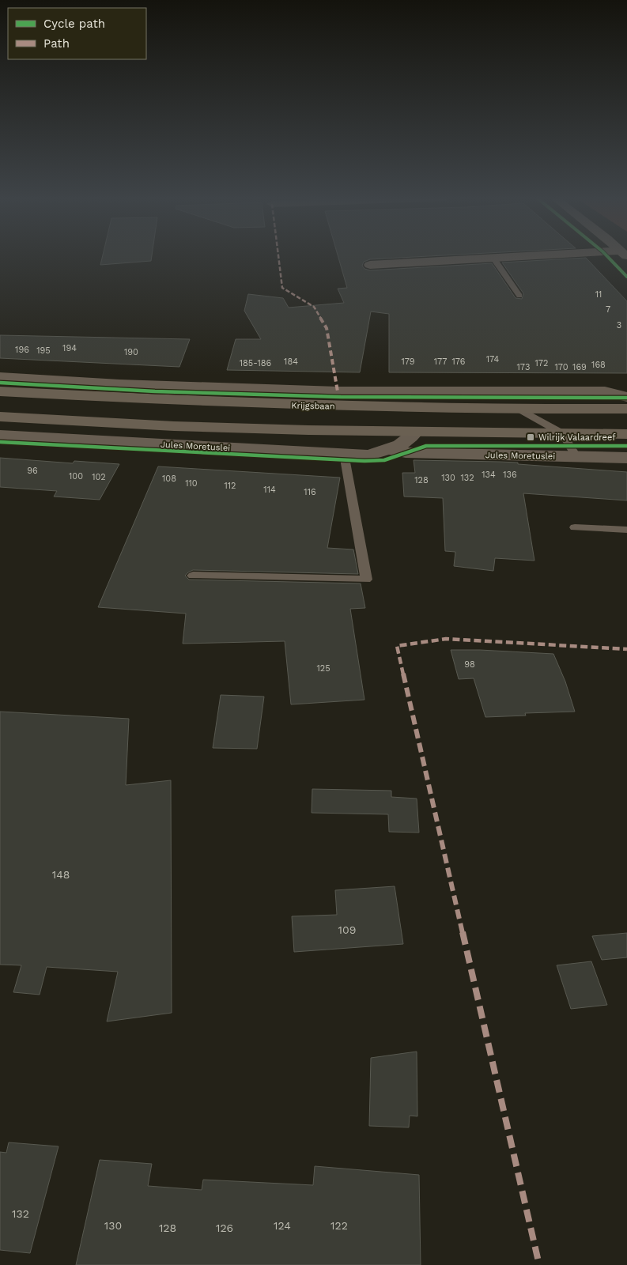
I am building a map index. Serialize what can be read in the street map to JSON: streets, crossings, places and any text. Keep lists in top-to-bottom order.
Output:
{
  "streets": {
    "main road": ["Krijgsbaan"],
    "street": ["Jules Moretuslei"]
  },
  "places": {
    "transit": ["Wilrijk Valaardreef"]
  },
  "house_numbers": [
    "11",
    "7",
    "3",
    "194",
    "196",
    "195",
    "190",
    "174",
    "184",
    "179",
    "177",
    "176",
    "185-186",
    "172",
    "168",
    "173",
    "170",
    "169",
    "96",
    "134",
    "136",
    "100",
    "102",
    "130",
    "132",
    "108",
    "128",
    "110",
    "112",
    "114",
    "116",
    "98",
    "125",
    "148",
    "109",
    "132",
    "130",
    "124",
    "122",
    "128",
    "126"
  ],
  "legend": ["Cycle path", "Path"]
}
